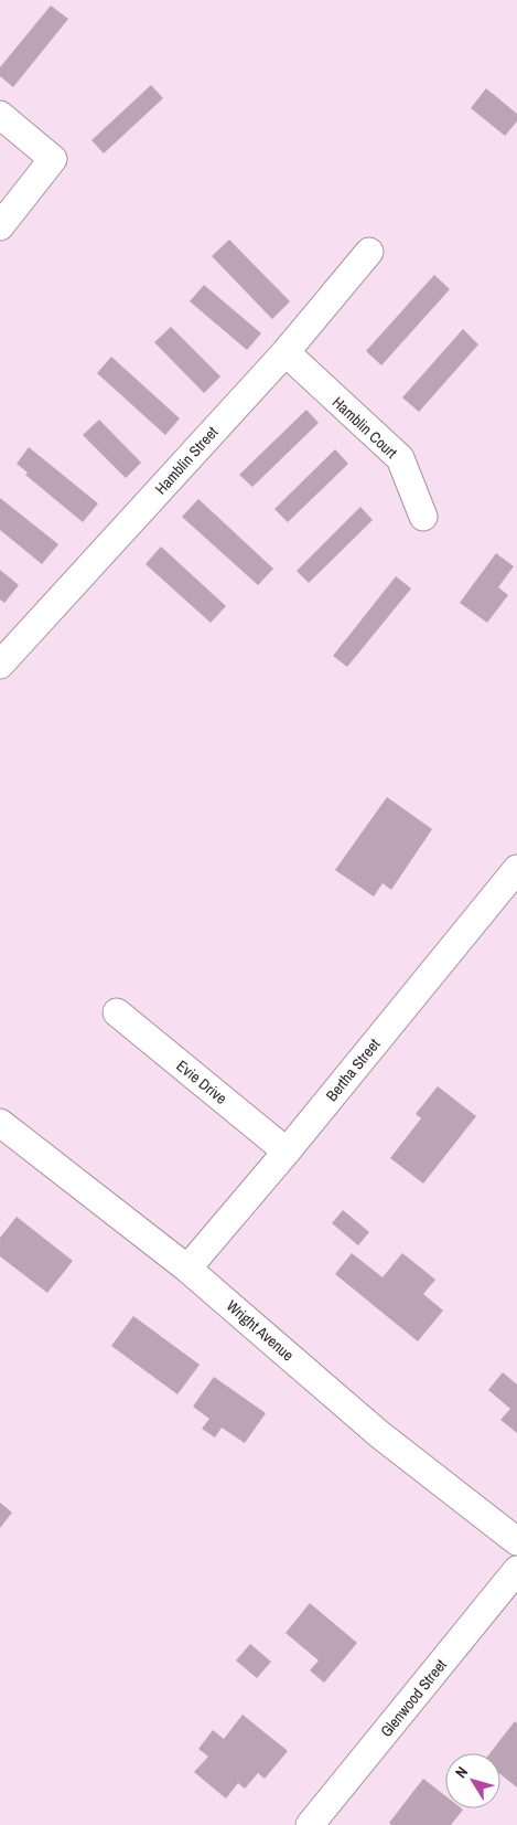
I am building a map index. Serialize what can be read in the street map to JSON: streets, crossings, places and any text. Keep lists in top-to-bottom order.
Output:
{
  "streets": {
    "street": [
      "Hamblin Court",
      "Hamblin Street",
      "Bertha Street",
      "Evie Drive",
      "Wright Avenue",
      "Glenwood Street"
    ]
  },
  "crossings": [
    ["Hamblin Court", "Hamblin Street"],
    ["Bertha Street", "Evie Drive"],
    ["Bertha Street", "Wright Avenue"]
  ],
  "north": "top left"
}
